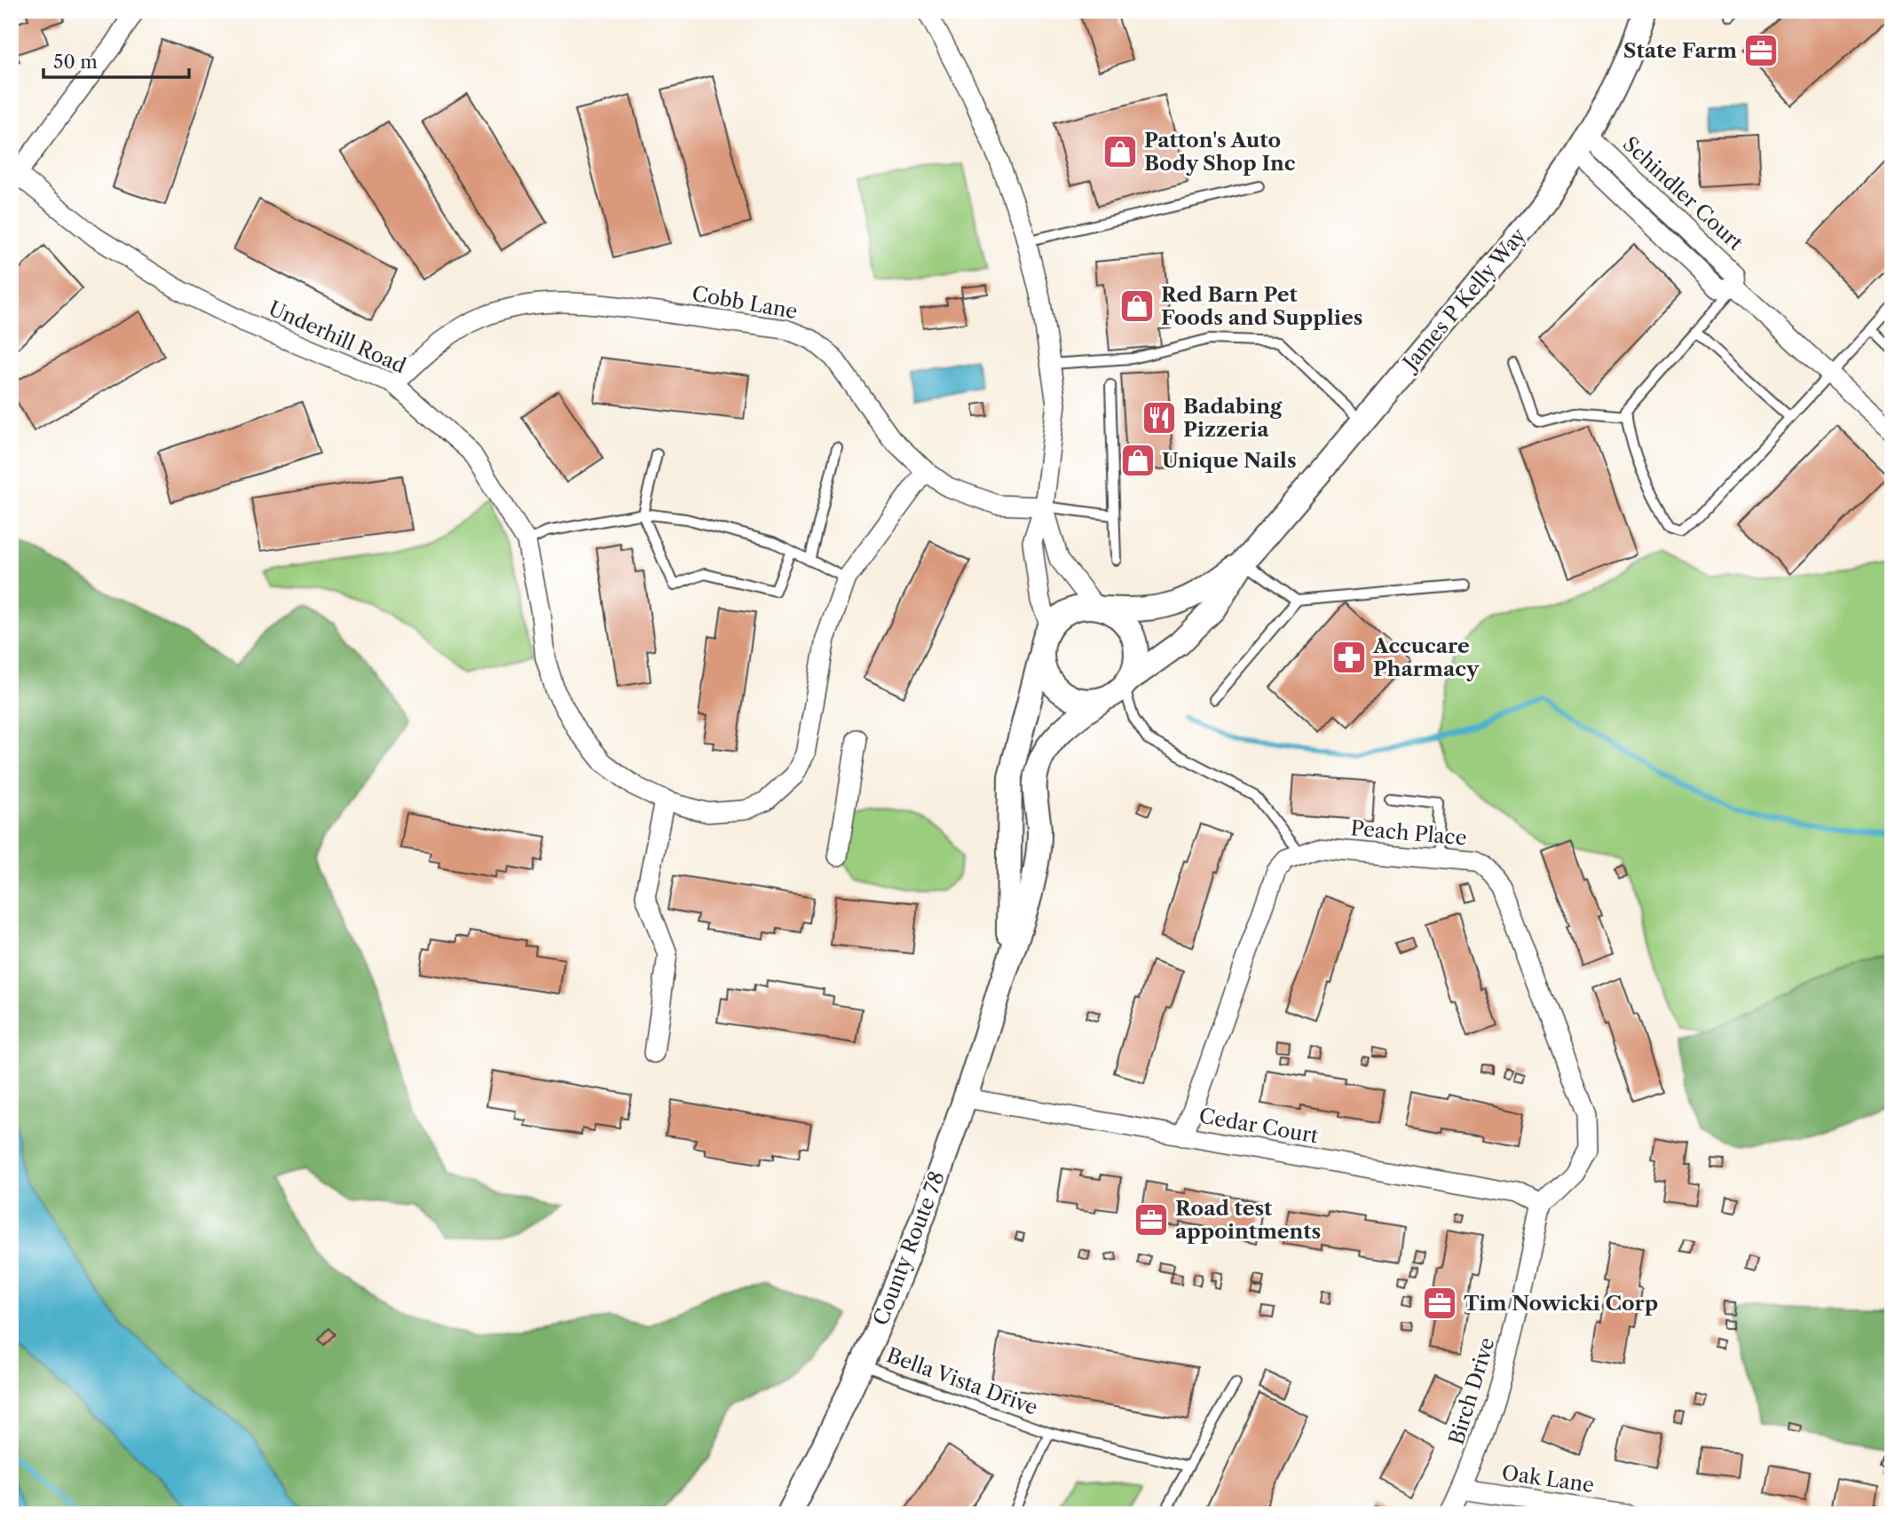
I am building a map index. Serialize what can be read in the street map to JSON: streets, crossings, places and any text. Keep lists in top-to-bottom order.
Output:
{
  "streets": {
    "street": [
      "James P Kelly Way",
      "Cobb Lane",
      "Underhill Road",
      "Peach Place",
      "Cedar Court",
      "County Route 78",
      "Birch Drive",
      "Oak Lane"
    ],
    "lane": ["Bella Vista Drive"]
  },
  "crossings": [
    ["James P Kelly Way", "County Route 78"],
    ["Cobb Lane", "Underhill Road"],
    ["Peach Place", "Cedar Court"],
    ["Peach Place", "Birch Drive"],
    ["Cedar Court", "County Route 78"],
    ["Cedar Court", "Birch Drive"],
    ["County Route 78", "Bella Vista Drive"],
    ["Birch Drive", "Oak Lane"]
  ],
  "places": {
    "office": ["State Farm", "Road test appointments", "Tim Nowicki Corp"],
    "shop": ["Patton's Auto Body Shop Inc", "Red Barn Pet Foods and Supplies", "Unique Nails"],
    "restaurant": ["Badabing Pizzeria"],
    "pharmacy": ["Accucare Pharmacy"]
  },
  "scale_bar": "50 m"
}
